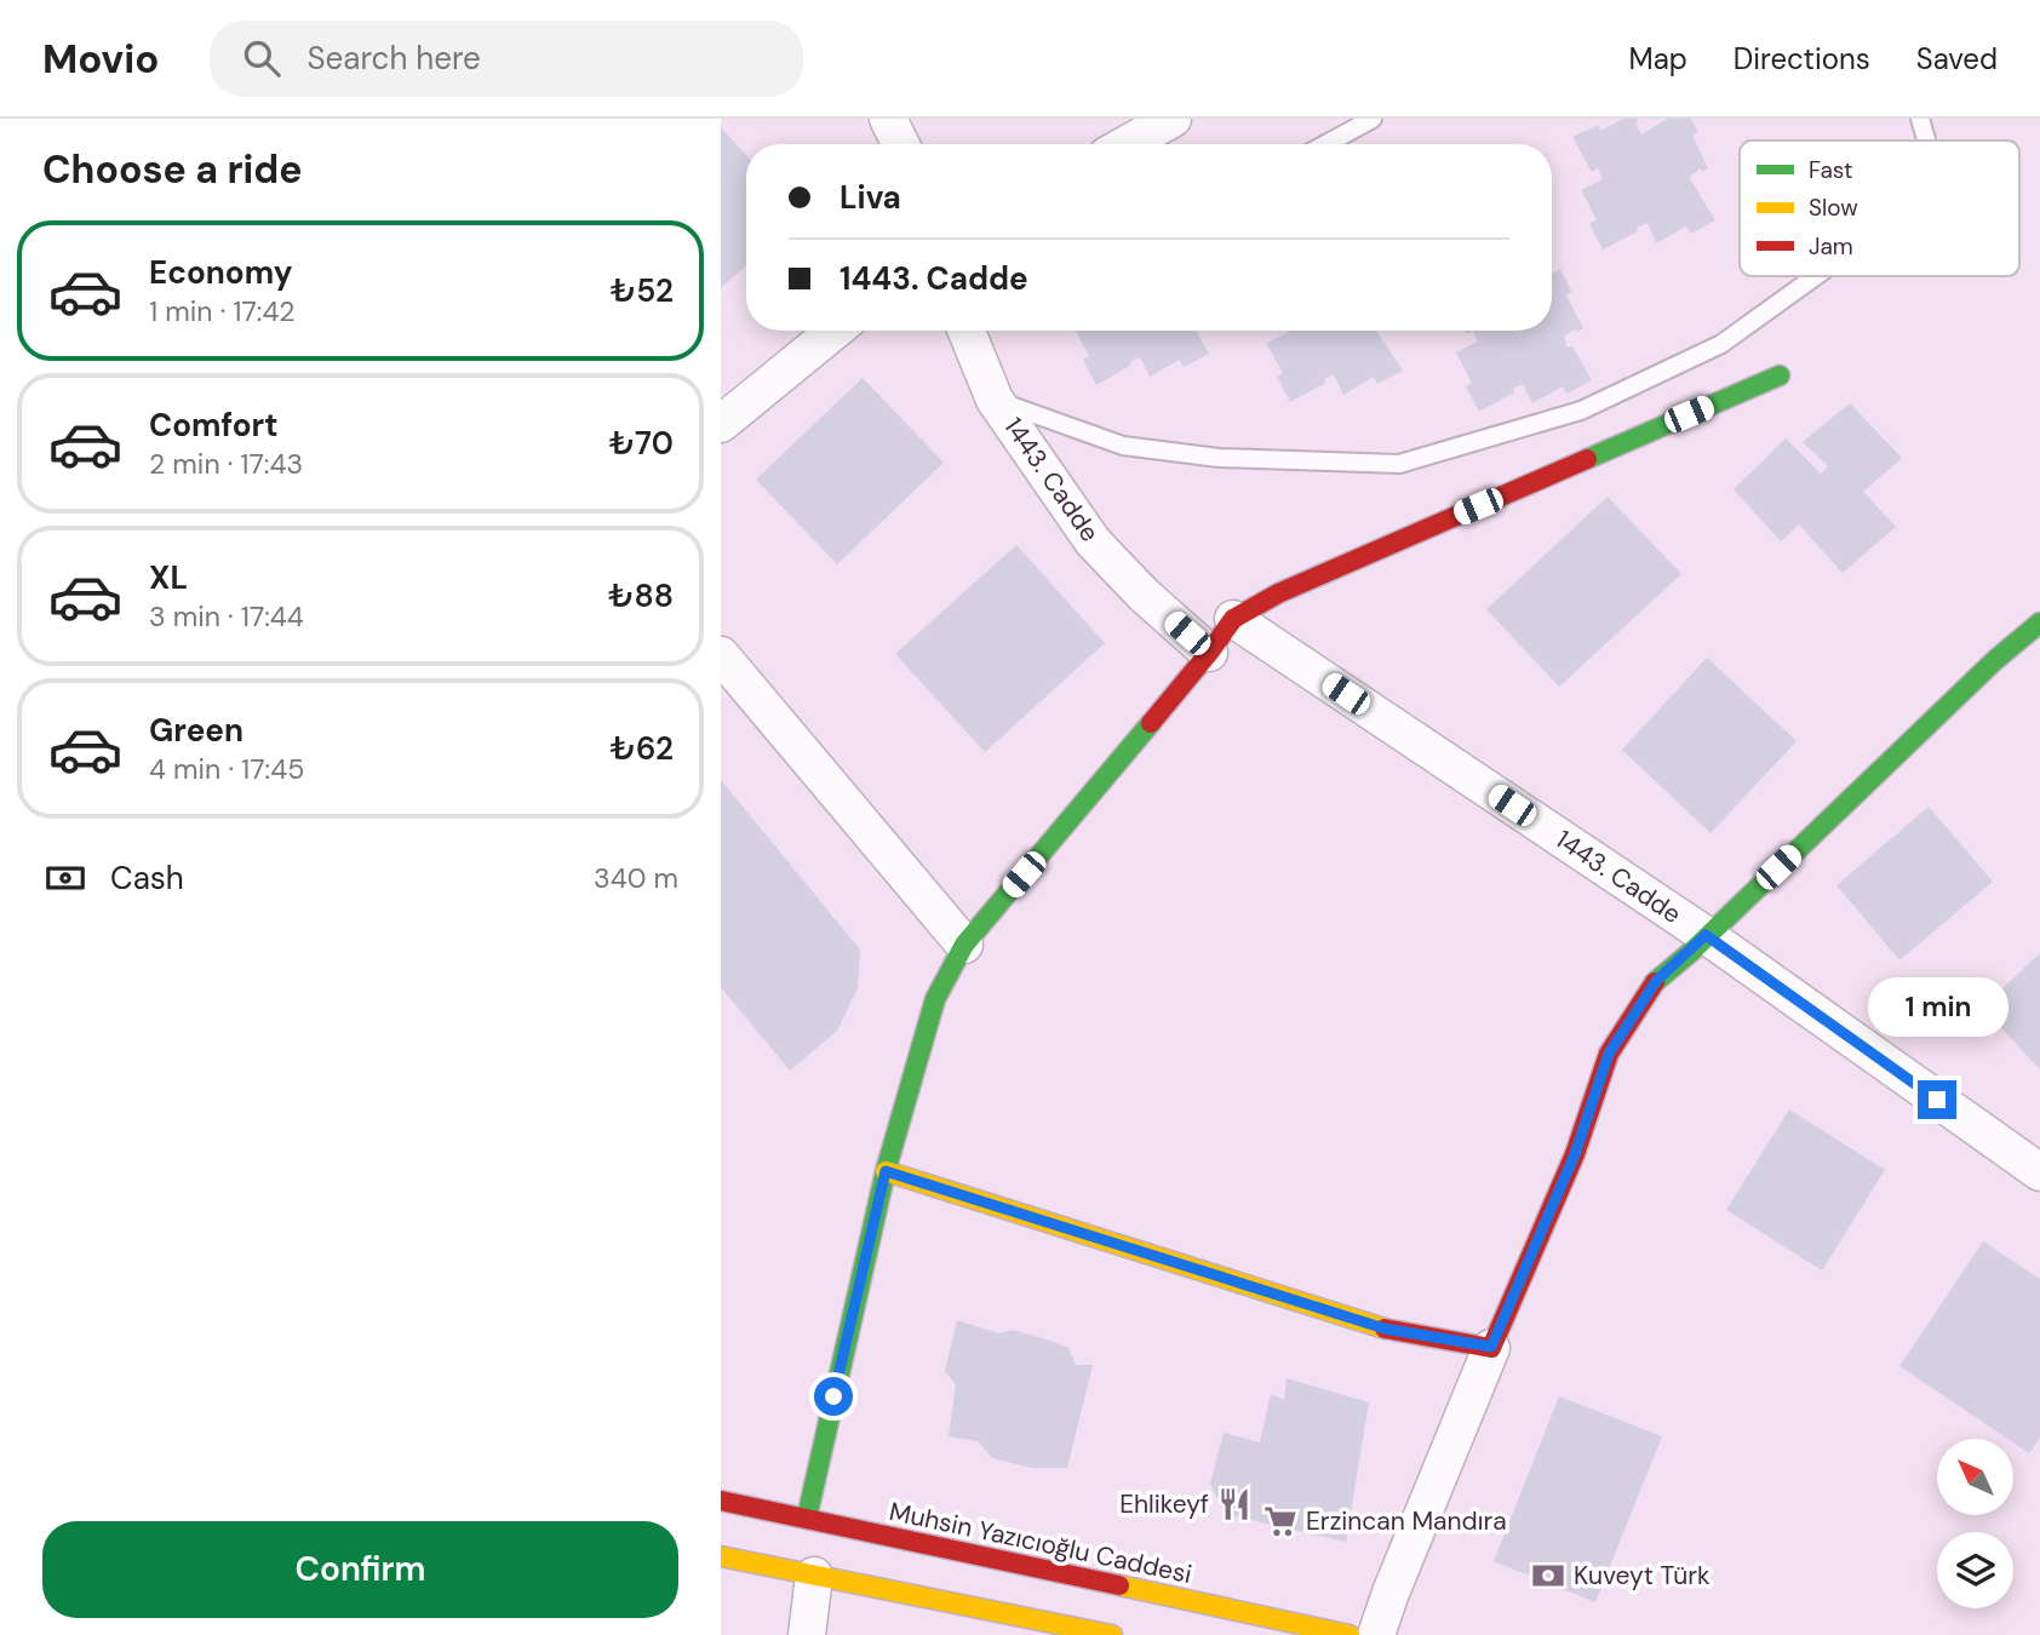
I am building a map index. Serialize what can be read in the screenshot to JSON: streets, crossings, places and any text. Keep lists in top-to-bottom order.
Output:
{
  "streets": {
    "street": ["1443. Cadde", "Muhsin Yazıcıoğlu Caddesi"]
  },
  "places": {
    "restaurant": ["Ehlikeyf"],
    "supermarket": ["Erzincan Mandıra"],
    "bank": ["Kuveyt Türk"]
  },
  "legend": ["Fast", "Slow", "Jam"],
  "north": "top left",
  "page": {
    "header": "Movio",
    "search": "Search here",
    "nav": ["Map", "Directions", "Saved"],
    "heading": "Choose a ride",
    "banner": ["Liva", "1443. Cadde"],
    "list": [
      {
        "name": "Economy",
        "note": "1 min · 17:42",
        "value": "₺52"
      },
      {
        "name": "Comfort",
        "note": "2 min · 17:43",
        "value": "₺70"
      },
      {
        "name": "XL",
        "note": "3 min · 17:44",
        "value": "₺88"
      },
      {
        "name": "Green",
        "note": "4 min · 17:45",
        "value": "₺62"
      }
    ],
    "pay": ["Cash", "340 m"],
    "bubble": "1 min",
    "buttons": "Confirm"
  }
}
